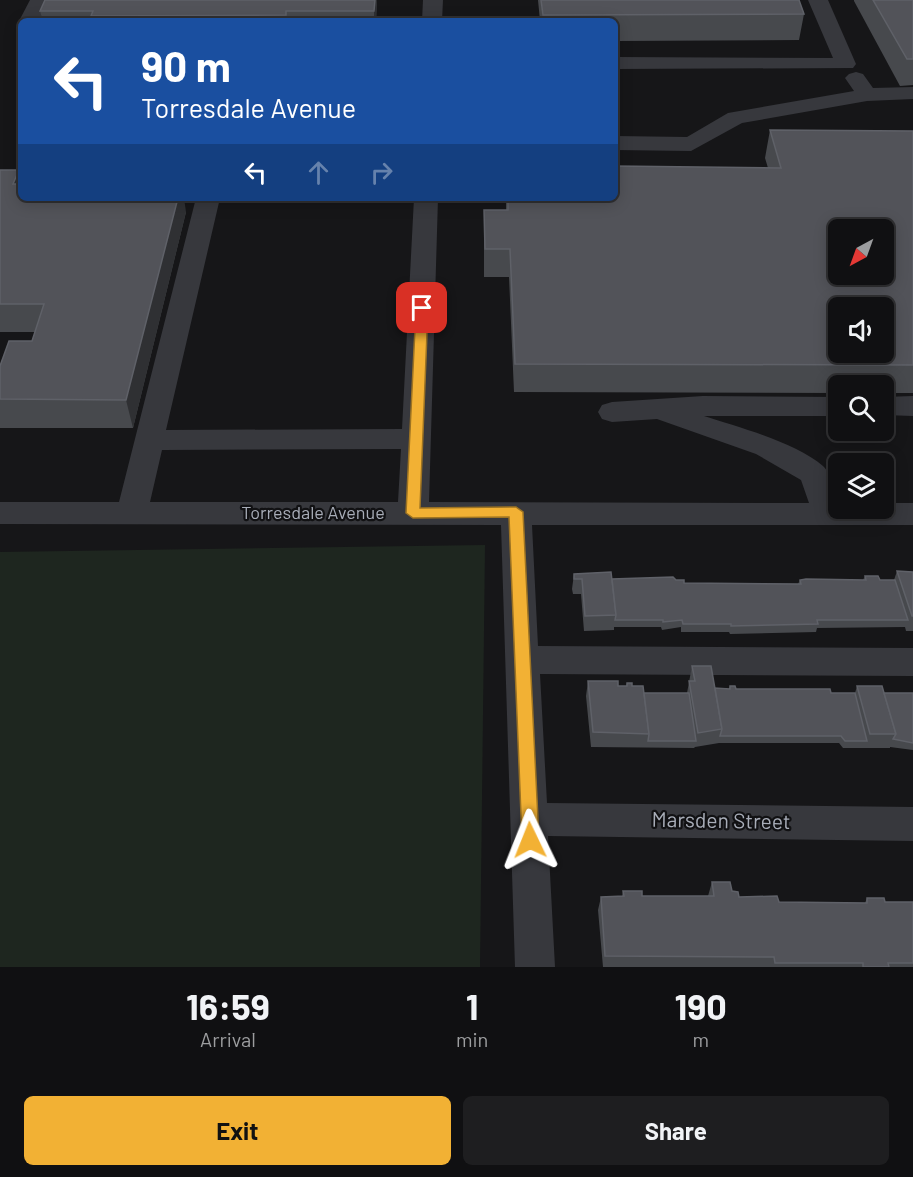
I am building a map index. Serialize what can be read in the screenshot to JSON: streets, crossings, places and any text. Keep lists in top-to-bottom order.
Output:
{
  "streets": {
    "street": ["Torresdale Avenue", "Marsden Street"]
  },
  "north": "bottom left",
  "page": {
    "turn": ["90 m", "Torresdale Avenue"],
    "eta": [
      "16:59",
      "Arrival",
      "1",
      "min",
      "190",
      "m"
    ],
    "buttons": ["Exit", "Share"]
  }
}
